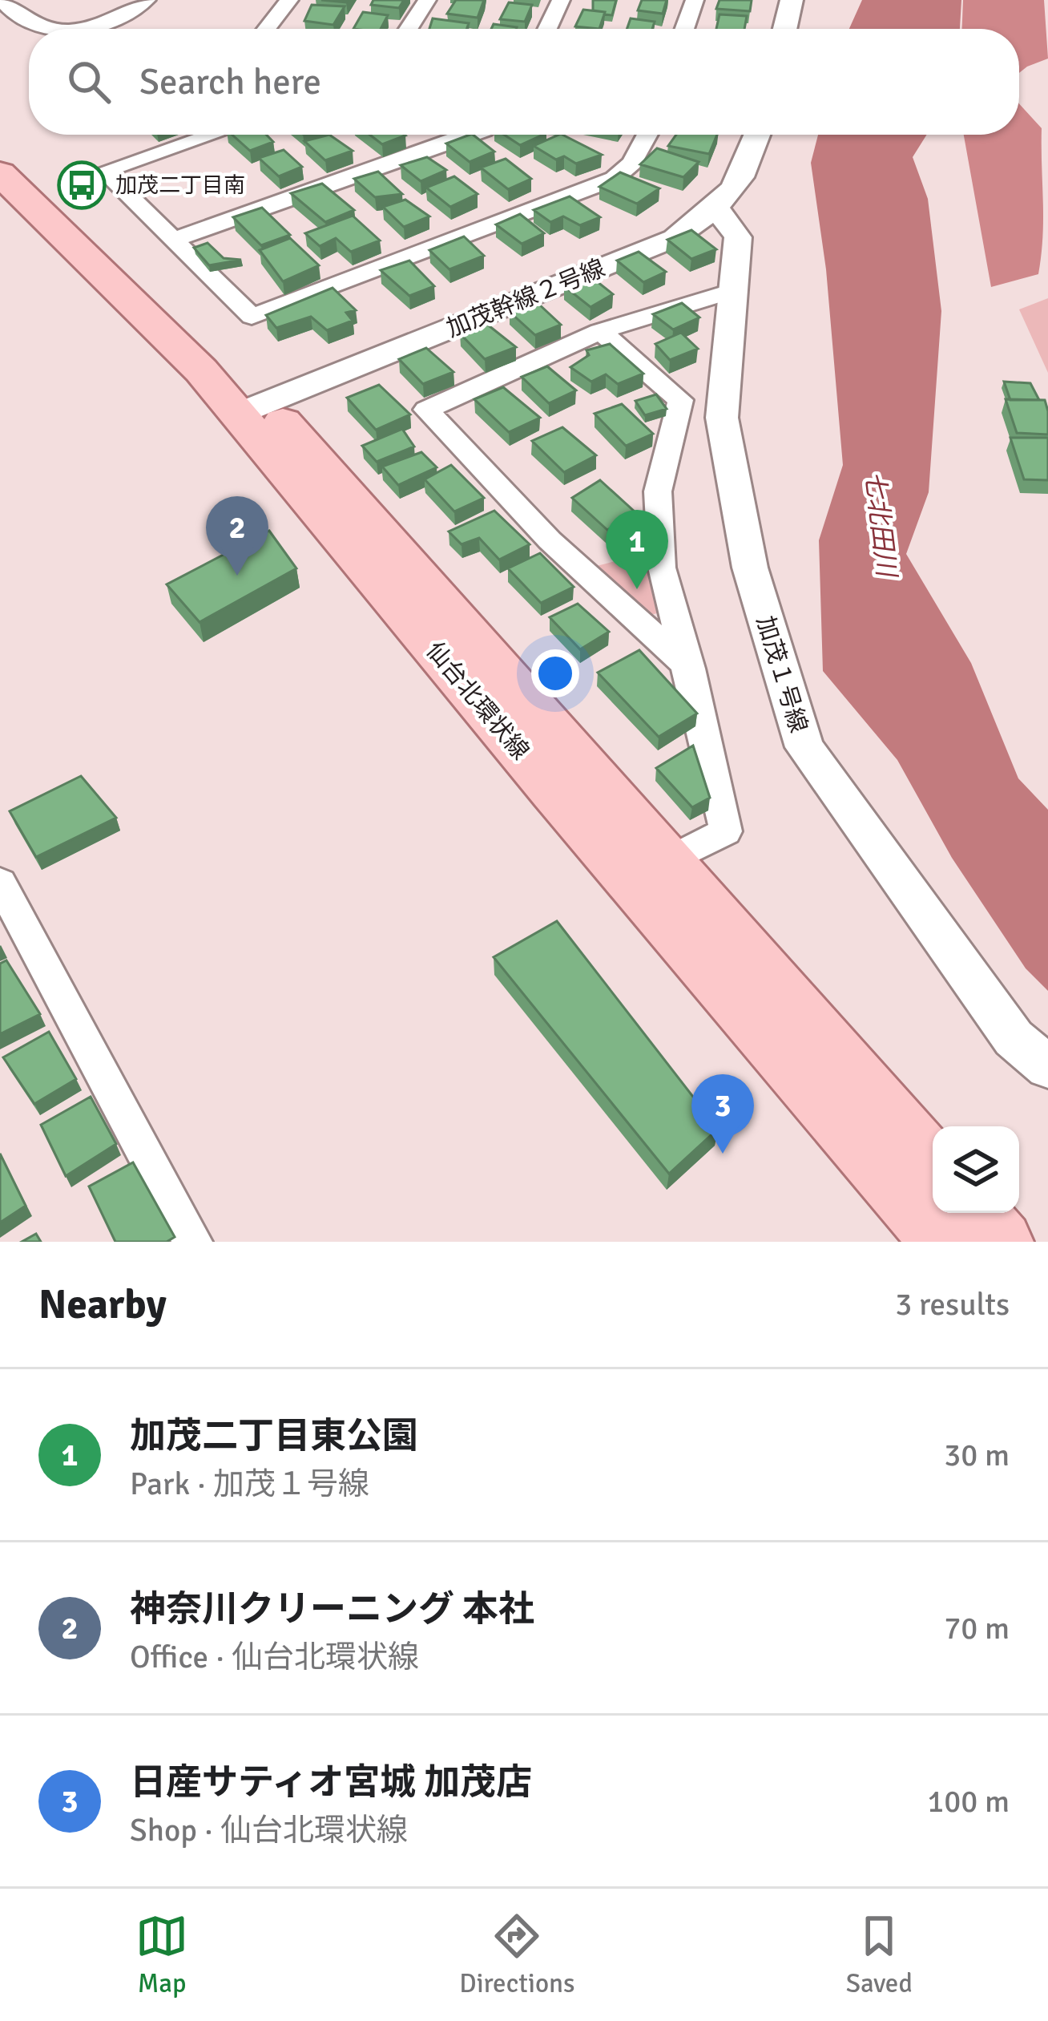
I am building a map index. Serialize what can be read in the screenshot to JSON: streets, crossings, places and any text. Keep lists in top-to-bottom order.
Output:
{
  "streets": {
    "main road": ["仙台北環状線"],
    "street": ["加茂幹線２号線", "加茂１号線"]
  },
  "crossings": [
    ["加茂幹線２号線", "加茂１号線"],
    ["加茂幹線２号線", "仙台北環状線"]
  ],
  "water": ["七北田川"],
  "places": {
    "bus stop": ["加茂二丁目南"]
  },
  "page": {
    "search": "Search here",
    "pins": ["2", "1", "3"],
    "heading": ["Nearby", "3 results"],
    "list": [
      {
        "mark": "1",
        "name": "加茂二丁目東公園",
        "note": "Park · 加茂１号線",
        "value": "30 m"
      },
      {
        "mark": "2",
        "name": "神奈川クリーニング 本社",
        "note": "Office · 仙台北環状線",
        "value": "70 m"
      },
      {
        "mark": "3",
        "name": "日産サティオ宮城 加茂店",
        "note": "Shop · 仙台北環状線",
        "value": "100 m"
      }
    ],
    "nav": ["Map", "Directions", "Saved"]
  }
}
